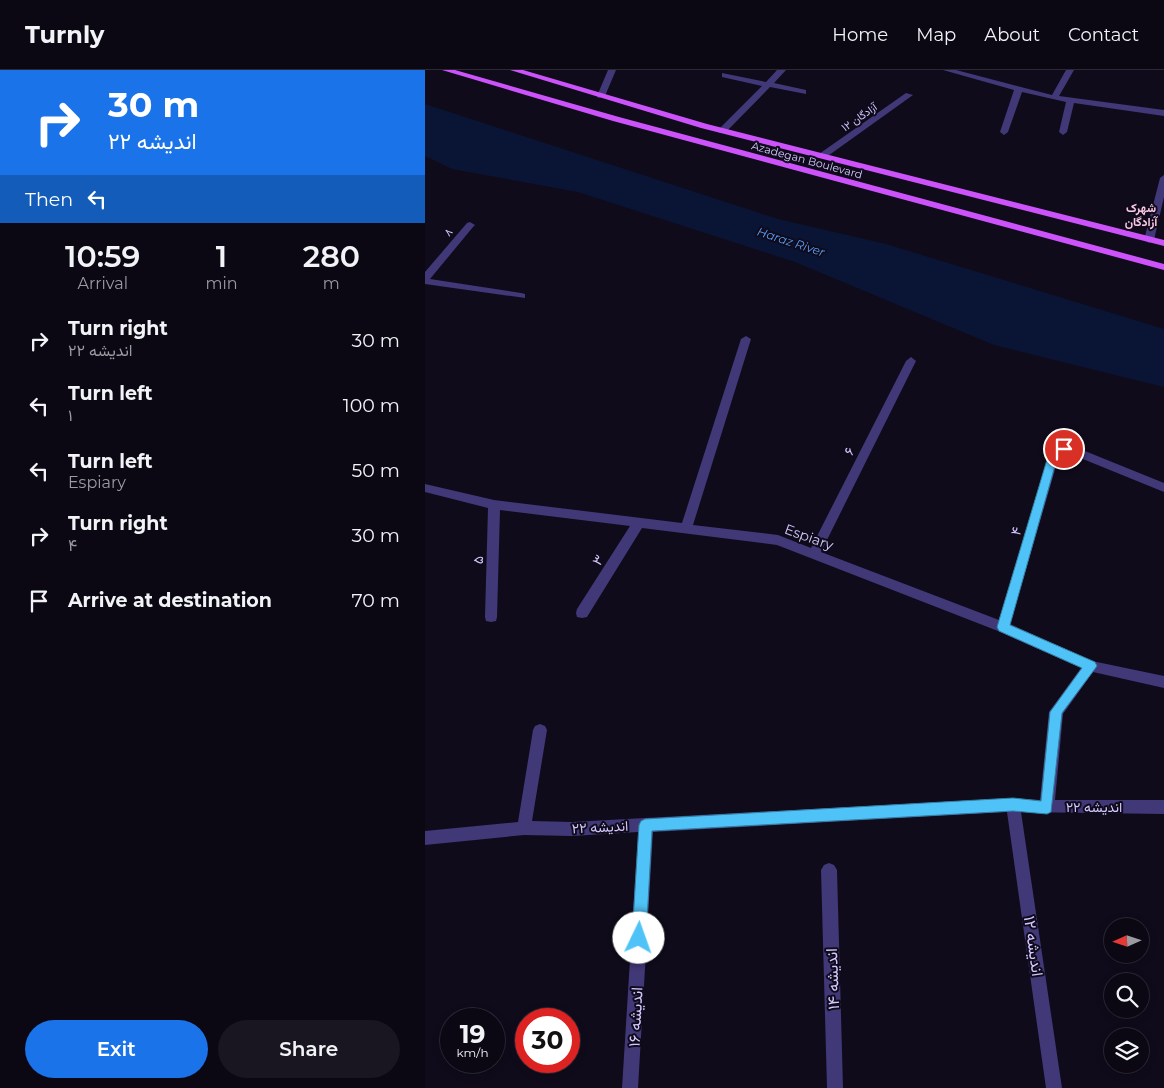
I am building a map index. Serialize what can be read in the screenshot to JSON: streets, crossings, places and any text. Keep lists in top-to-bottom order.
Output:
{
  "streets": {
    "main road": ["Azadegan Boulevard"],
    "street": [
      "آزادگان ۱۲",
      "۸",
      "۶",
      "۴",
      "Espiary",
      "۵",
      "۳",
      "اندیشه ۲۲",
      "اندیشه ۱۲",
      "اندیشه ۱۴",
      "اندیشه ۱۶"
    ]
  },
  "crossings": [
    ["آزادگان ۱۲", "Azadegan Boulevard"],
    ["۶", "Espiary"],
    ["۴", "Espiary"],
    ["Espiary", "۵"],
    ["Espiary", "۳"],
    ["اندیشه ۲۲", "اندیشه ۱۲"],
    ["اندیشه ۲۲", "اندیشه ۱۶"]
  ],
  "districts": ["شهرک آزادگان"],
  "water": ["Haraz River"],
  "north": "left",
  "page": {
    "header": "Turnly",
    "nav": [
      "Home",
      "Map",
      "About",
      "Contact"
    ],
    "turn": ["30 m", "اندیشه ۲۲"],
    "then": "Then",
    "eta": [
      "10:59",
      "Arrival",
      "1",
      "min",
      "280",
      "m"
    ],
    "list": [
      {
        "name": "Turn right",
        "note": "اندیشه ۲۲",
        "value": "30 m"
      },
      {
        "name": "Turn left",
        "note": "۱",
        "value": "100 m"
      },
      {
        "name": "Turn left",
        "note": "Espiary",
        "value": "50 m"
      },
      {
        "name": "Turn right",
        "note": "۴",
        "value": "30 m"
      },
      {
        "name": "Arrive at destination",
        "value": "70 m"
      }
    ],
    "speed": "19 km/h",
    "limit": "30",
    "buttons": ["Exit", "Share"]
  }
}
